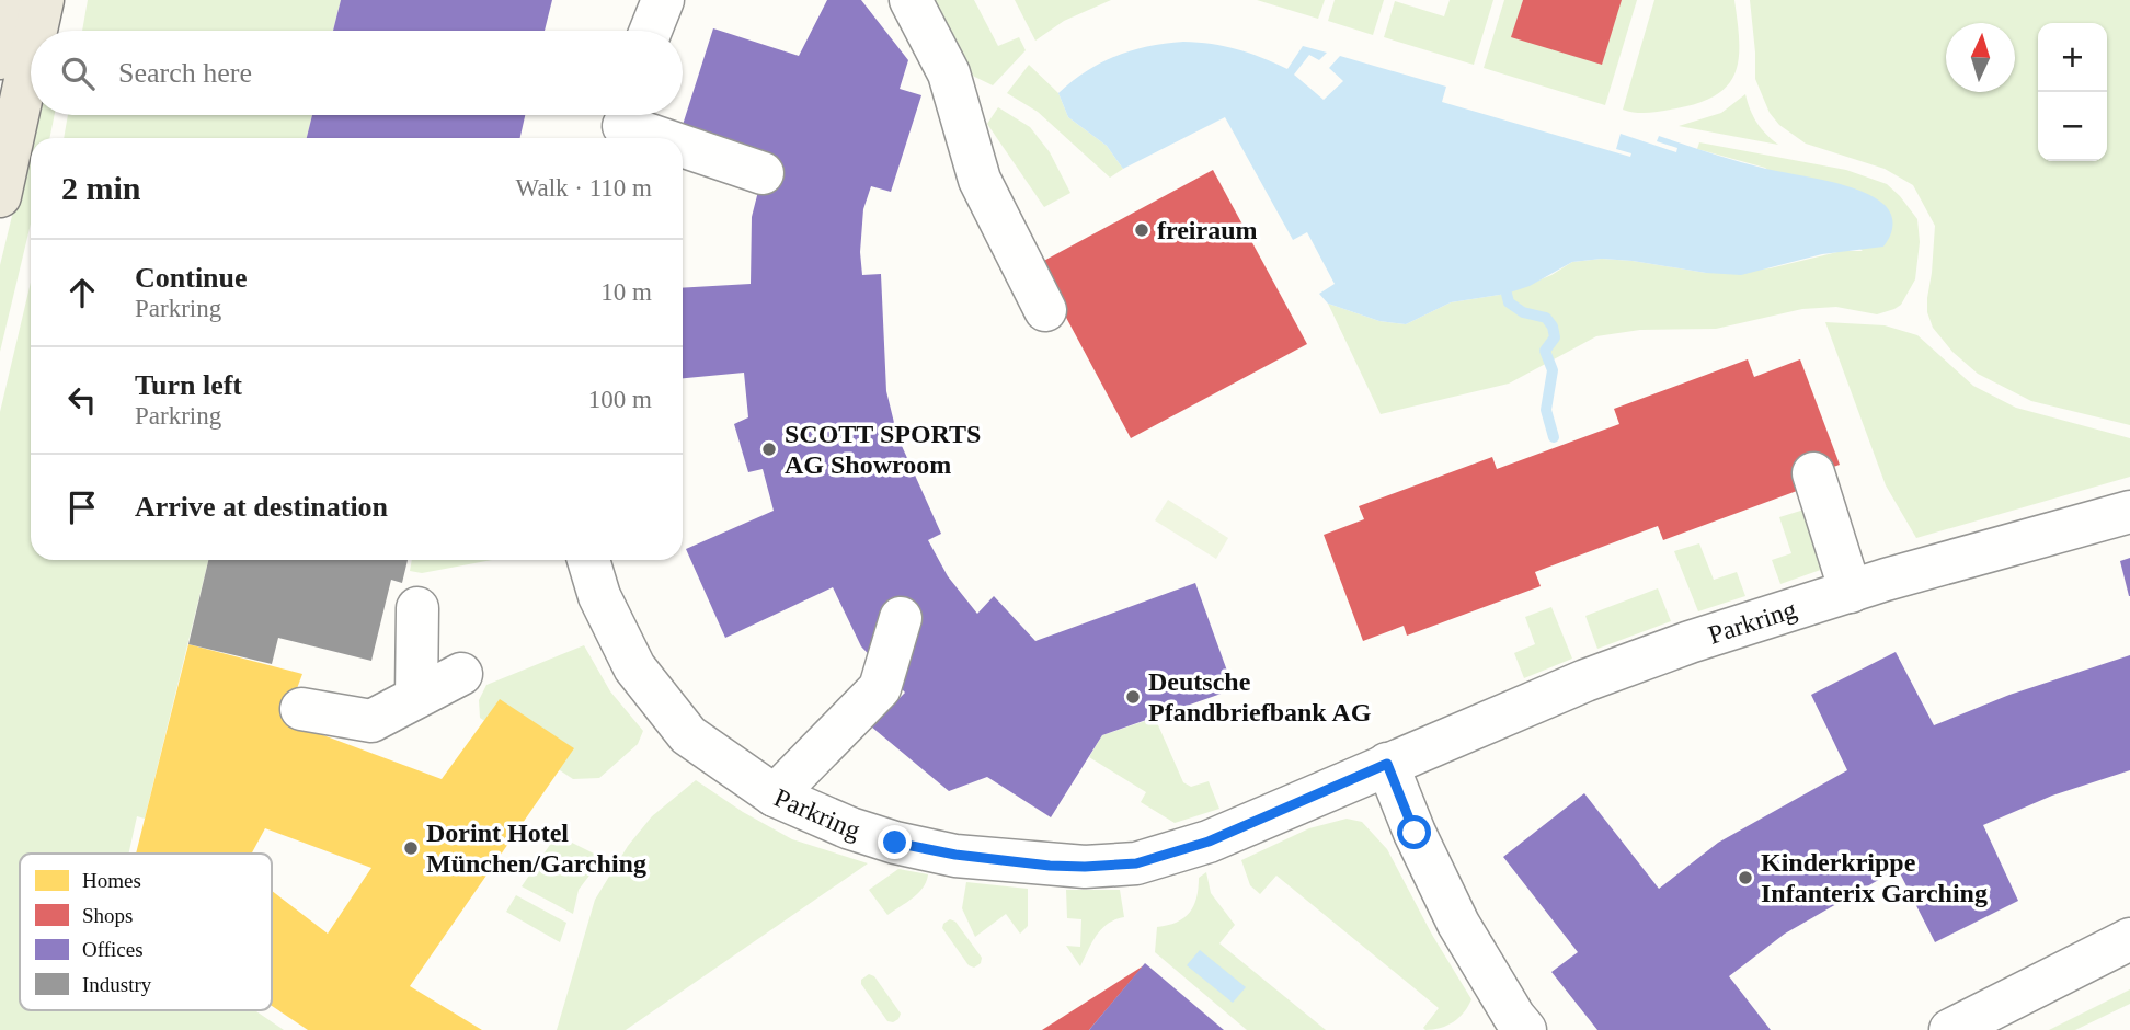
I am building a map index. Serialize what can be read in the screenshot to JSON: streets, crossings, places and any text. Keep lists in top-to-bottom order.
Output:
{
  "streets": {
    "street": ["Parkring"]
  },
  "places": [
    "freiraum",
    "SCOTT SPORTS AG Showroom",
    "Deutsche Pfandbriefbank AG",
    "Dorint Hotel München/Garching",
    "Kinderkrippe Infanterix Garching"
  ],
  "legend": [
    "Homes",
    "Shops",
    "Offices",
    "Industry"
  ],
  "north": "top",
  "page": {
    "map_buttons": ["+", "−"],
    "search": "Search here",
    "heading": ["2 min", "Walk · 110 m"],
    "list": [
      ["Continue", "Parkring", "10 m"],
      ["Turn left", "Parkring", "100 m"],
      "Arrive at destination"
    ]
  }
}
